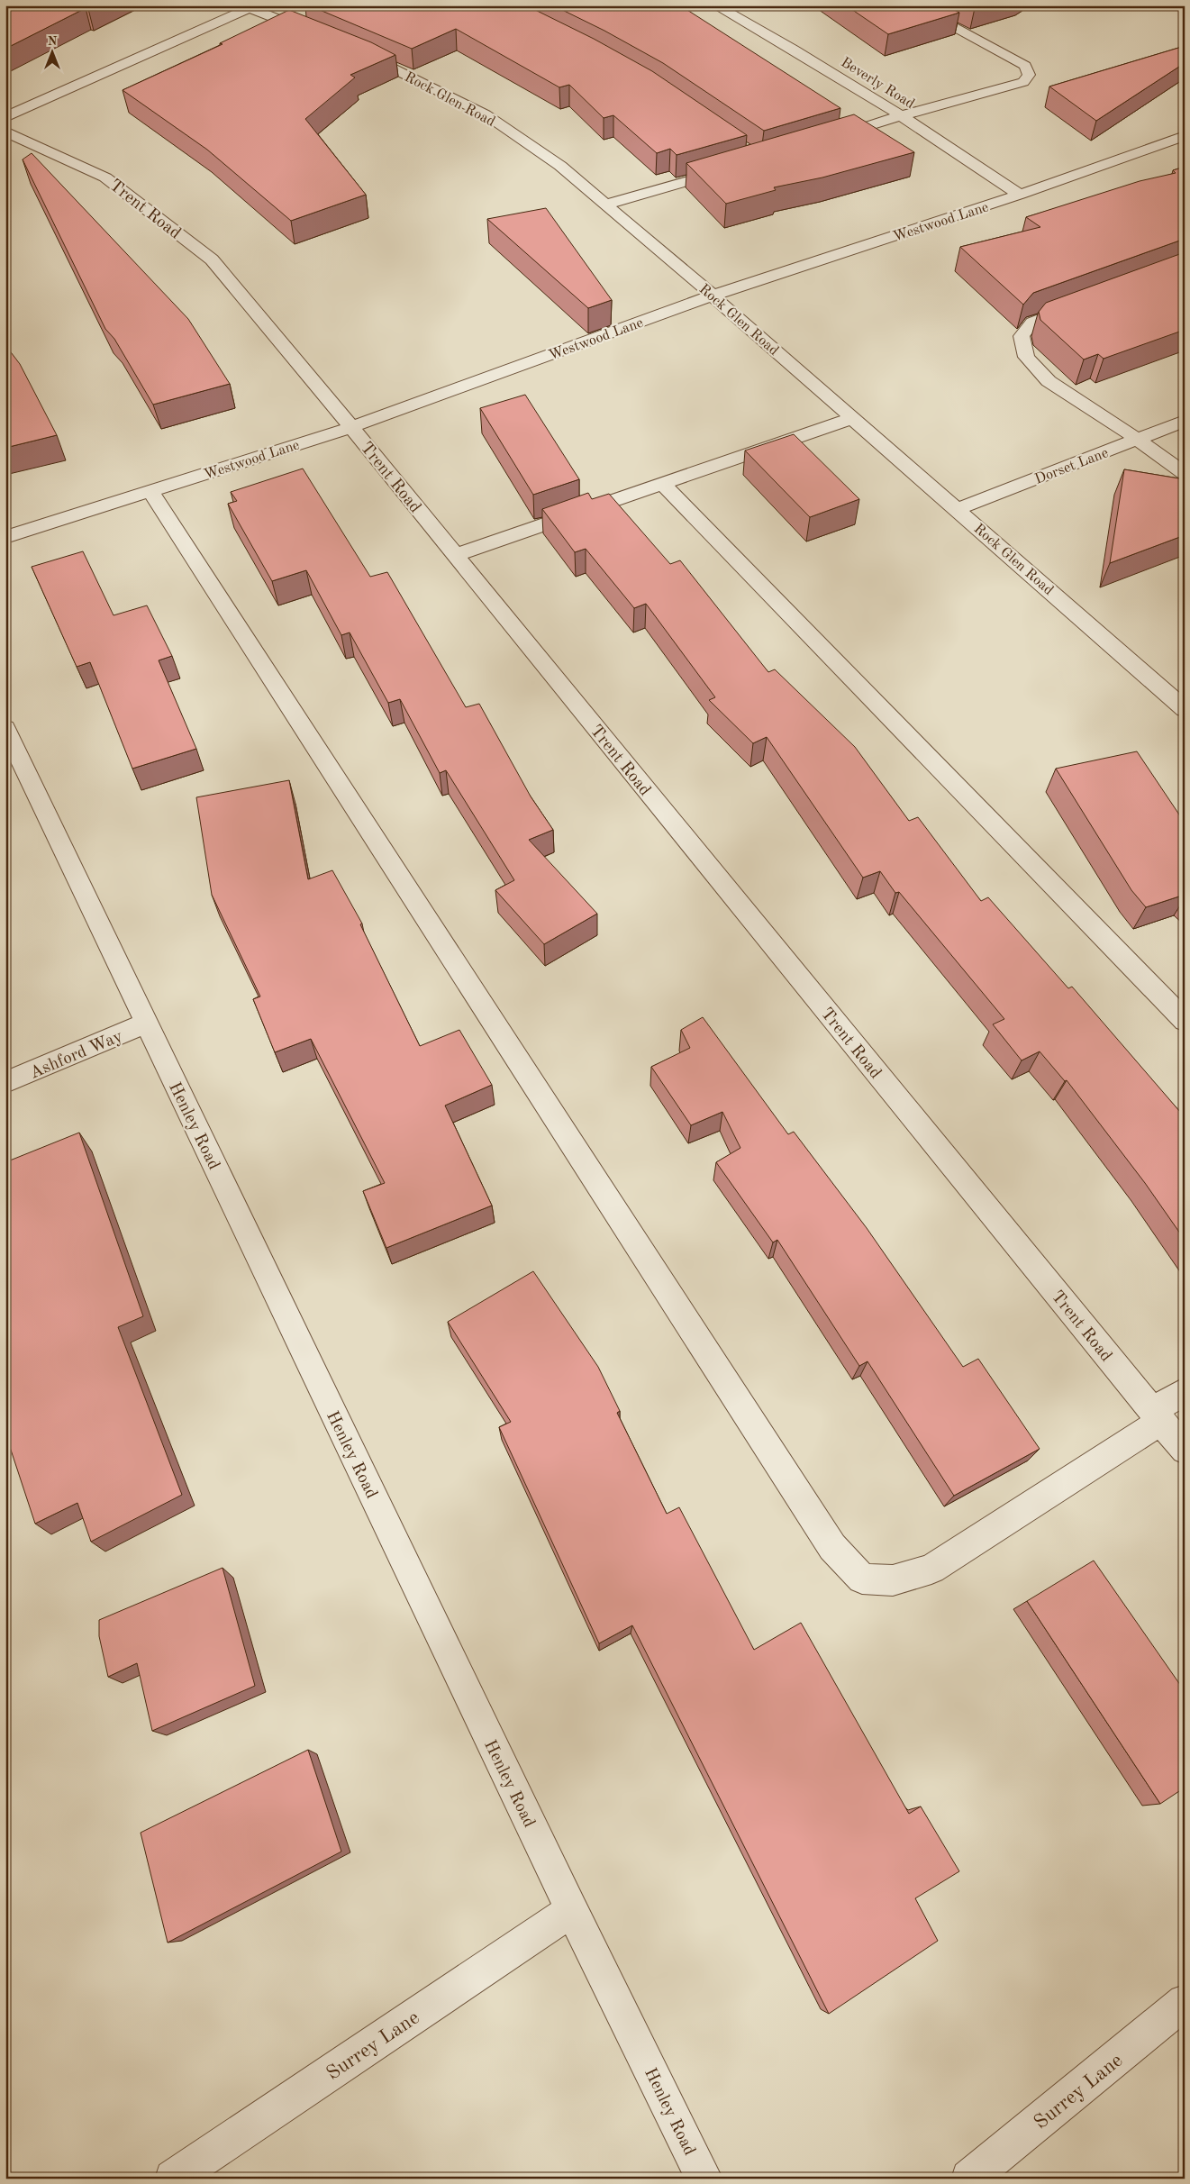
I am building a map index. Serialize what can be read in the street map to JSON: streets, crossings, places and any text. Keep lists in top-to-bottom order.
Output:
{
  "streets": {
    "street": [
      "Beverly Road",
      "Rock Glen Road",
      "Trent Road",
      "Westwood Lane",
      "Dorset Lane",
      "Ashford Way",
      "Henley Road",
      "Surrey Lane"
    ]
  },
  "crossings": [
    ["Beverly Road", "Westwood Lane"],
    ["Rock Glen Road", "Westwood Lane"],
    ["Rock Glen Road", "Dorset Lane"],
    ["Trent Road", "Westwood Lane"],
    ["Ashford Way", "Henley Road"],
    ["Henley Road", "Surrey Lane"]
  ],
  "north": "top"
}
